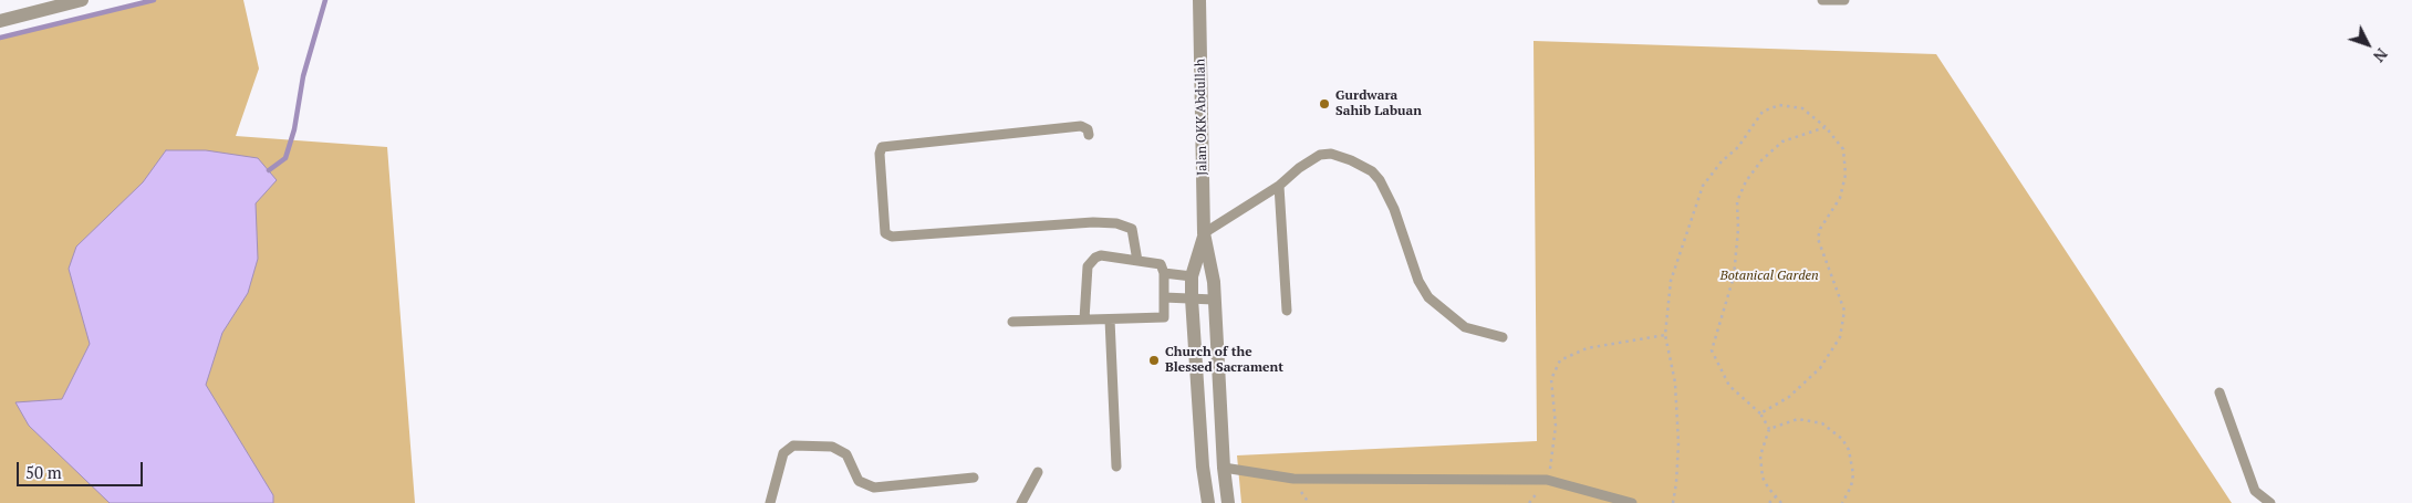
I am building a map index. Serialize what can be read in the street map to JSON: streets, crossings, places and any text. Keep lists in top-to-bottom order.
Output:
{
  "streets": {
    "street": ["Jalan OKK Abdullah"]
  },
  "parks": ["Botanical Garden"],
  "places": ["Gurdwara Sahib Labuan", "Church of the Blessed Sacrament"],
  "scale_bar": "50 m",
  "north": "bottom right"
}
